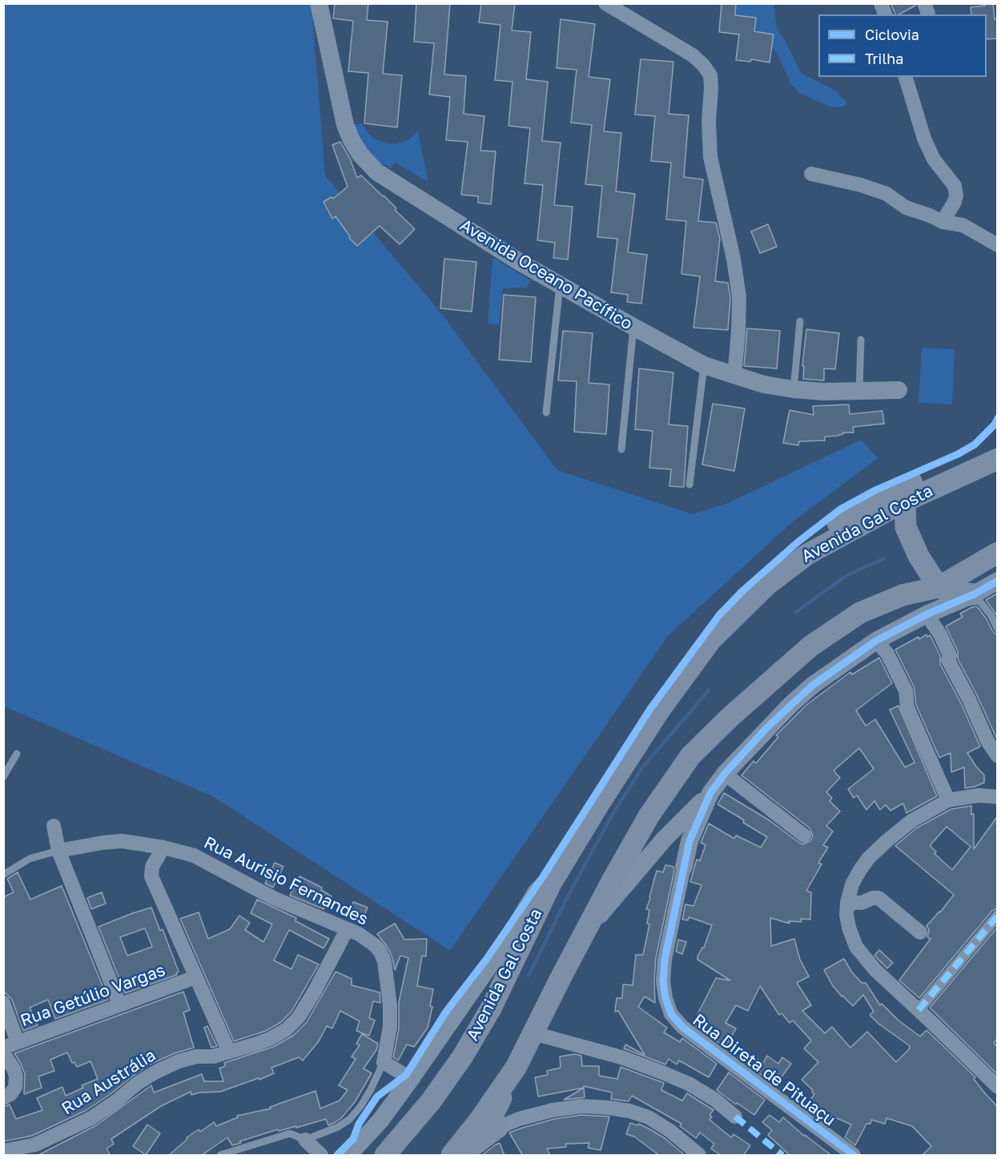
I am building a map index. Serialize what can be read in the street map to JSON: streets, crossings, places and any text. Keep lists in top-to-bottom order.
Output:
{
  "streets": {
    "main road": ["Avenida Gal Costa"],
    "street": [
      "Avenida Oceano Pacífico",
      "Rua Aurisio Fernandes",
      "Rua Getúlio Vargas",
      "Rua Direta de Pituaçu",
      "Rua Austrália"
    ]
  },
  "crossings": [
    ["Rua Aurisio Fernandes", "Rua Austrália"]
  ],
  "legend": ["Ciclovia", "Trilha"]
}
